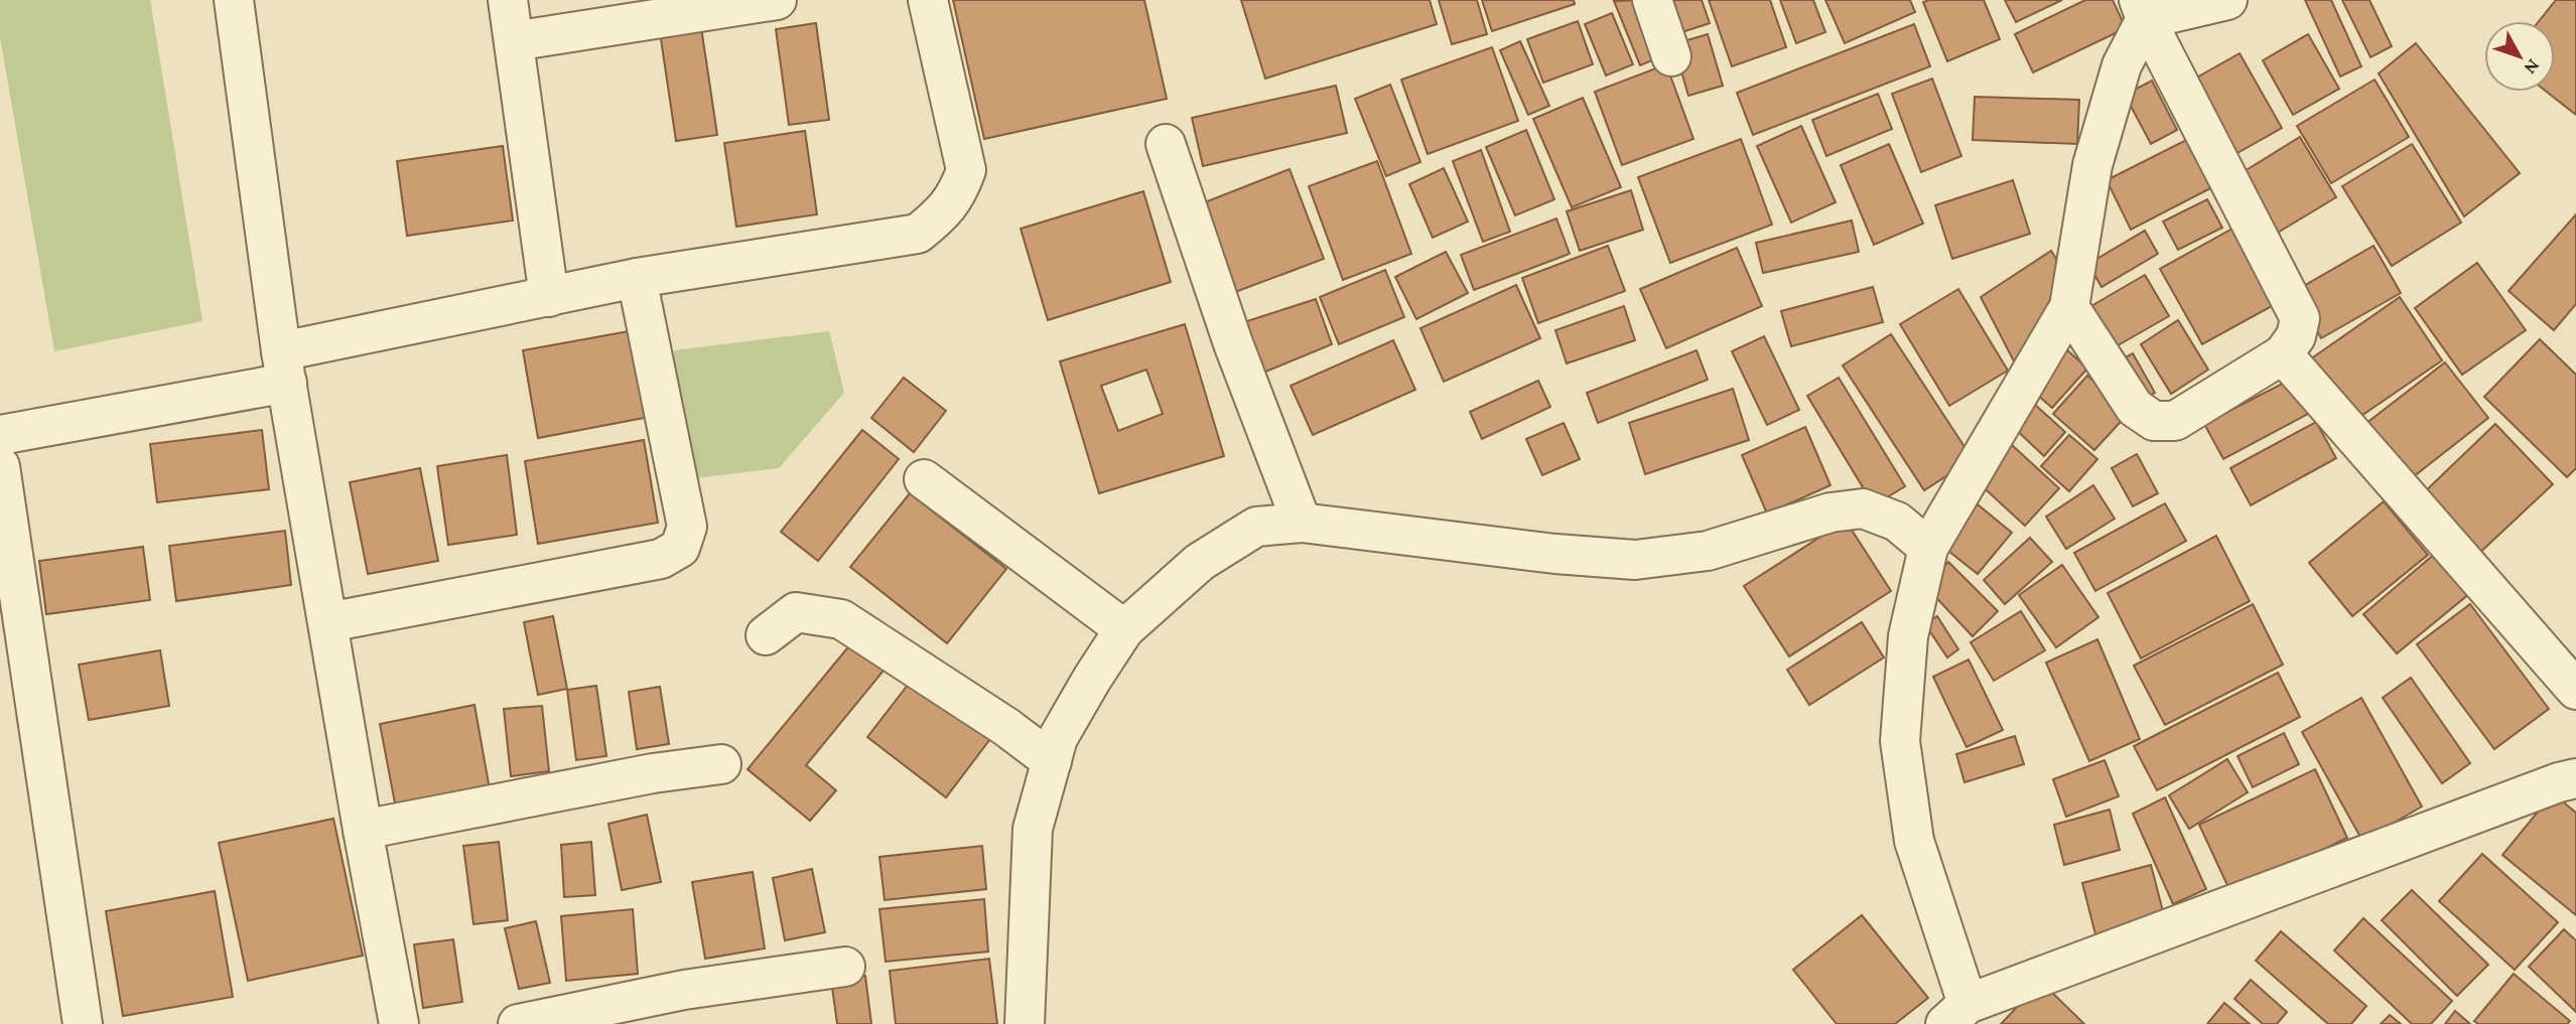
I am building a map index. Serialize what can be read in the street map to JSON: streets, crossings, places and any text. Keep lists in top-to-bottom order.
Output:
{
  "north": "bottom right"
}
